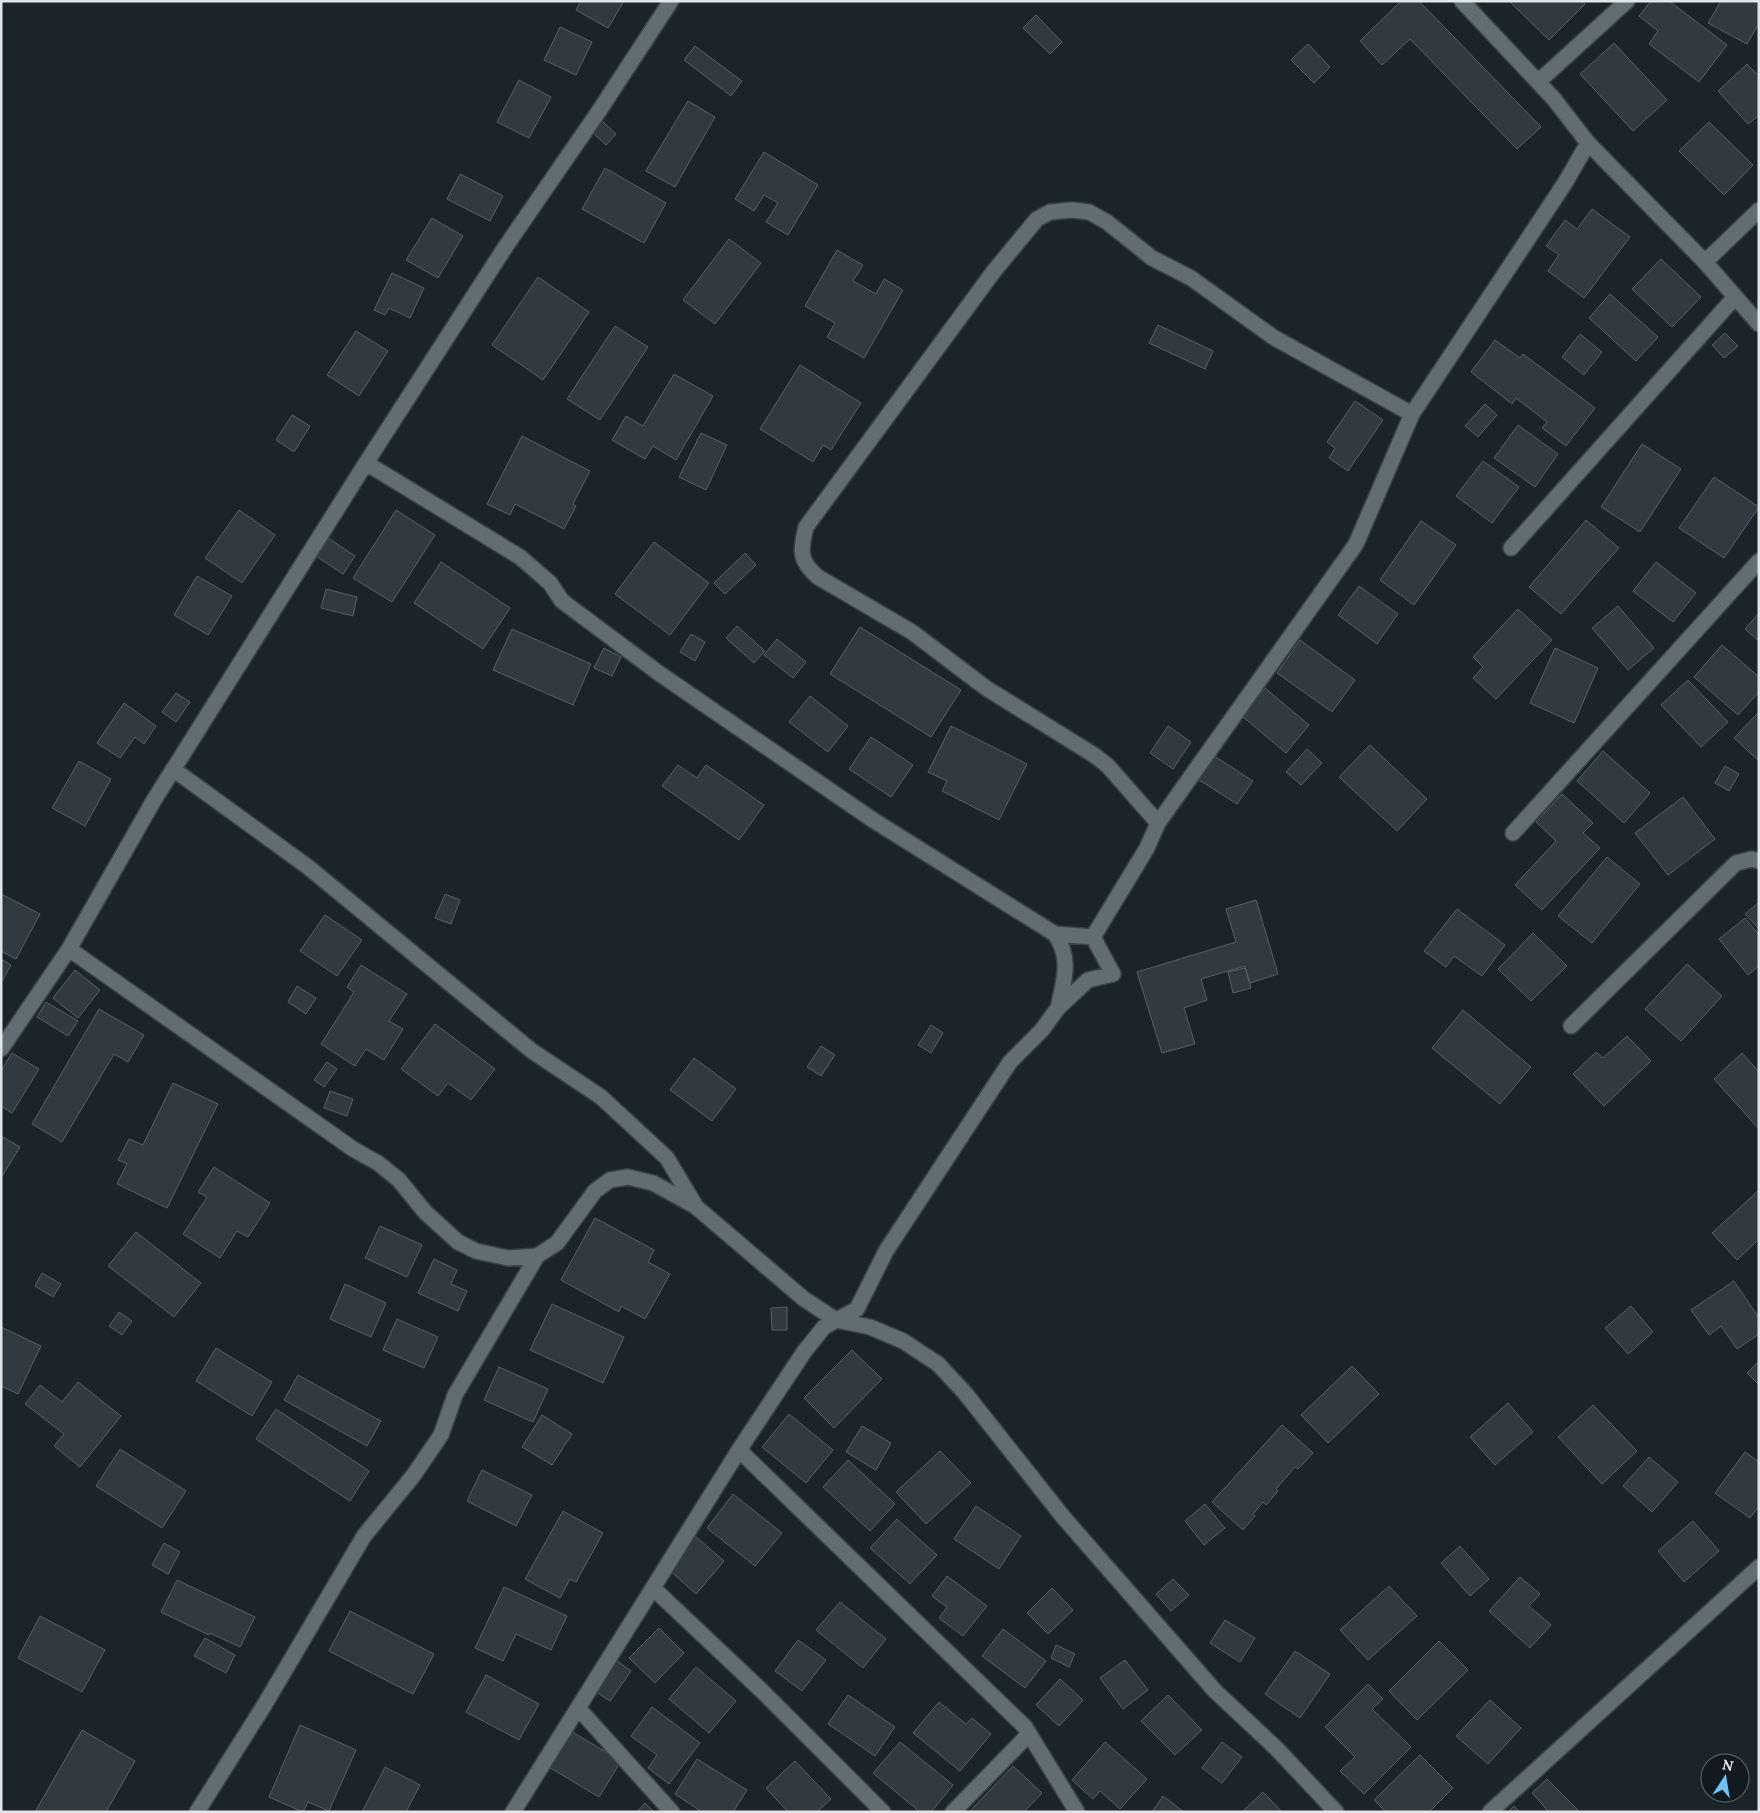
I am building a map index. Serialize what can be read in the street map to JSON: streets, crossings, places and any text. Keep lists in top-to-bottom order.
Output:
{
  "north": "top"
}
